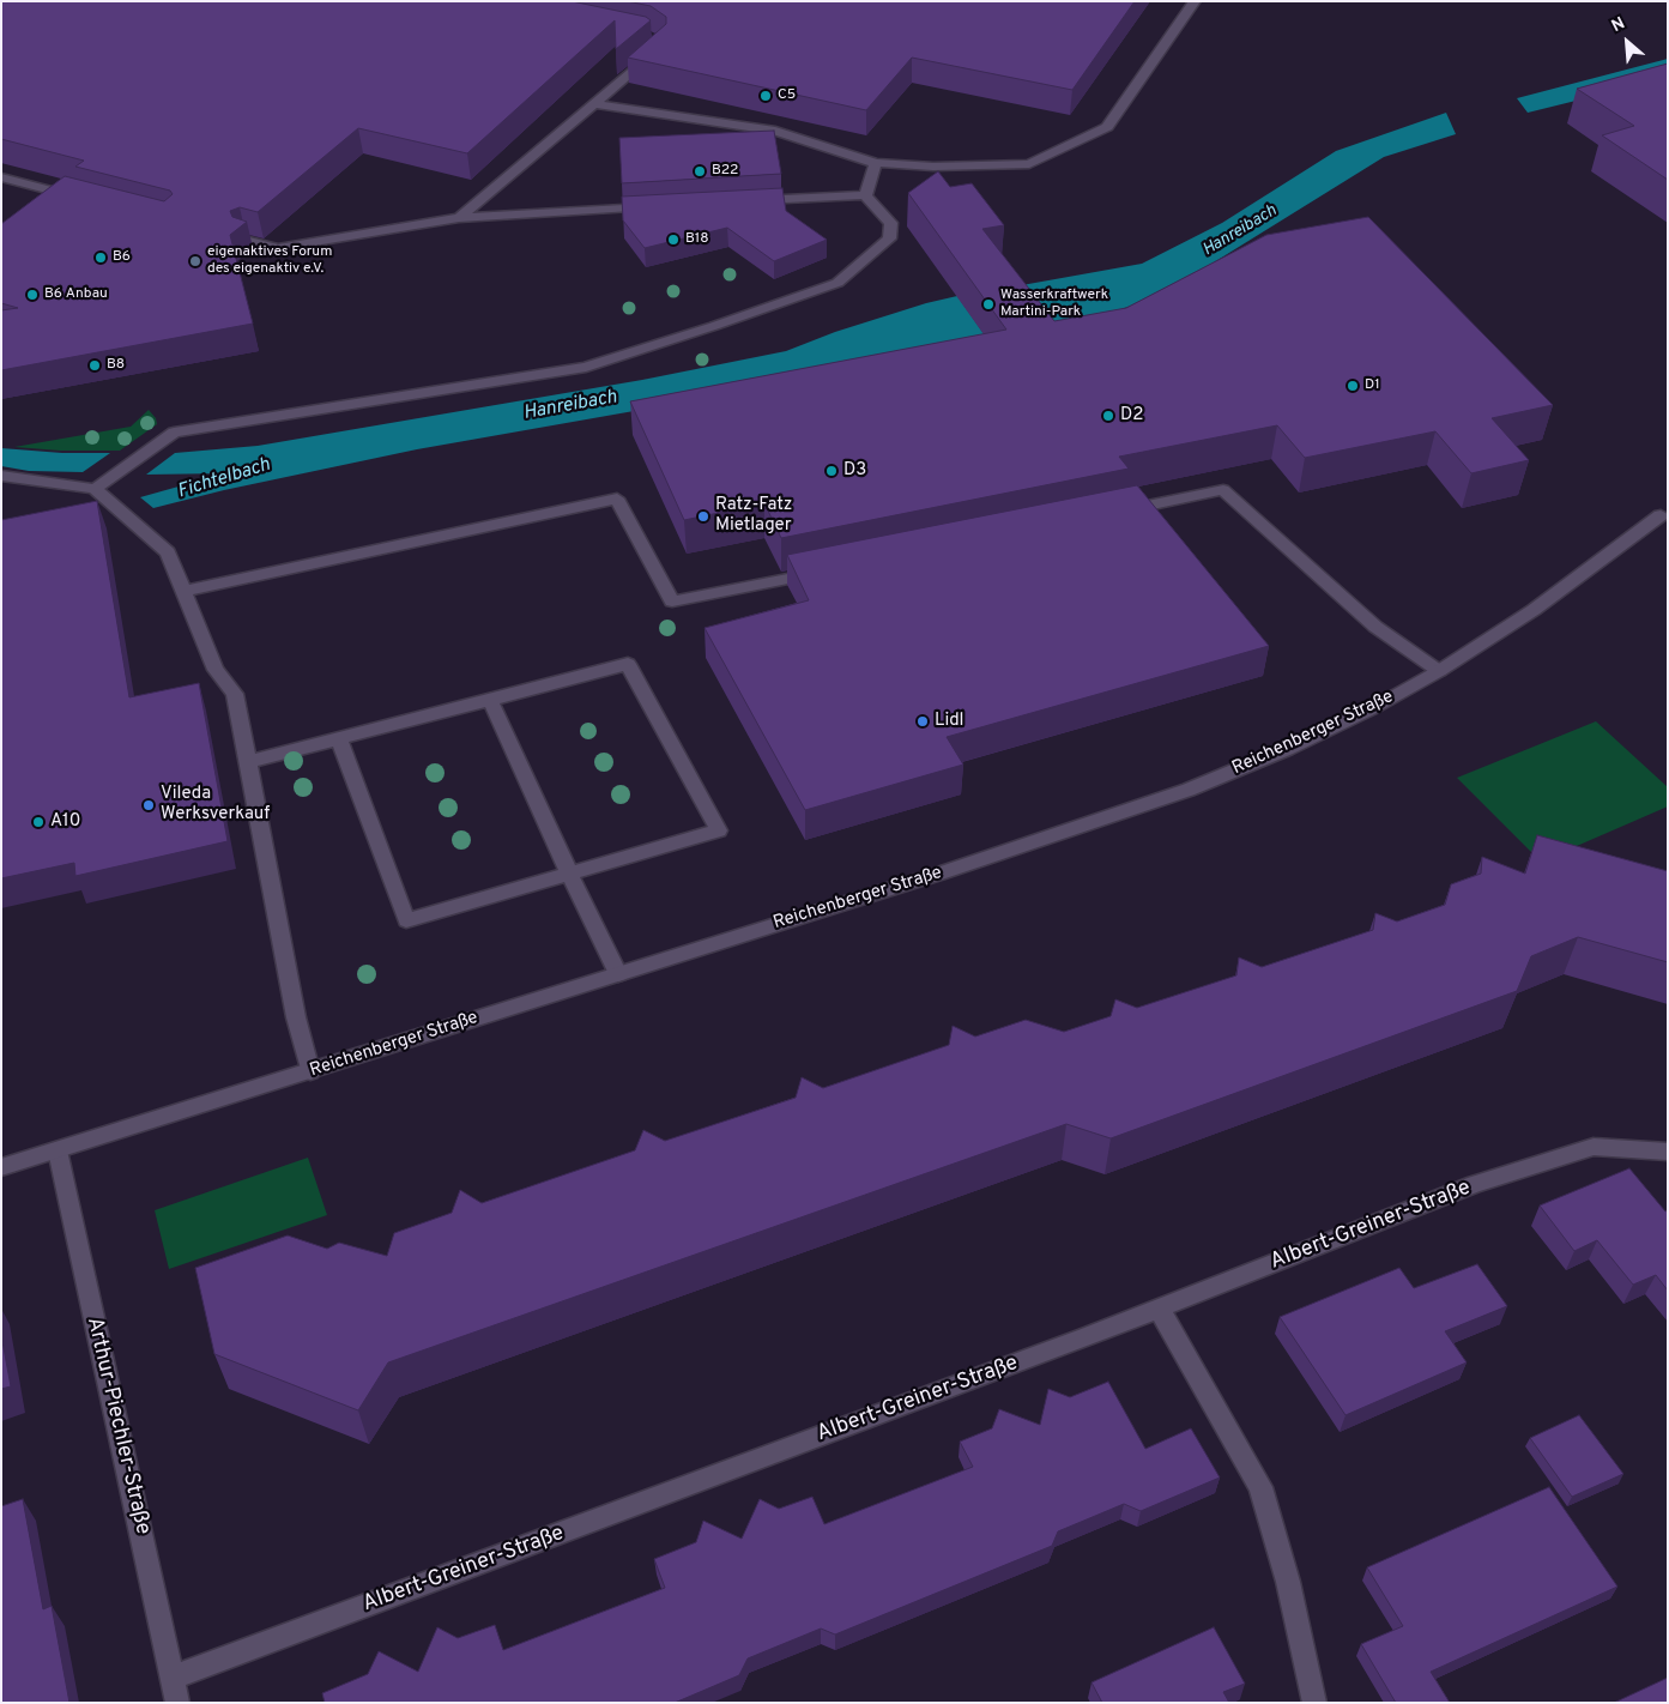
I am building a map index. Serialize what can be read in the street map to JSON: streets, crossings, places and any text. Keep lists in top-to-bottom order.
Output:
{
  "streets": {
    "street": ["Reichenberger Straße", "Albert-Greiner-Straße", "Arthur-Piechler-Straße"]
  },
  "crossings": [
    ["Reichenberger Straße", "Arthur-Piechler-Straße"],
    ["Albert-Greiner-Straße", "Arthur-Piechler-Straße"]
  ],
  "water": ["Hanreibach", "Fichtelbach"],
  "places": [
    "C5",
    "B22",
    "B18",
    "B6",
    "eigenaktives Forum des eigenaktiv e.V.",
    "B6 Anbau",
    "Wasserkraftwerk Martini-Park",
    "B8",
    "D1",
    "D2",
    "D3",
    "Ratz-Fatz Mietlager",
    "Lidl",
    "Vileda Werksverkauf",
    "A10"
  ],
  "north": "top left"
}
